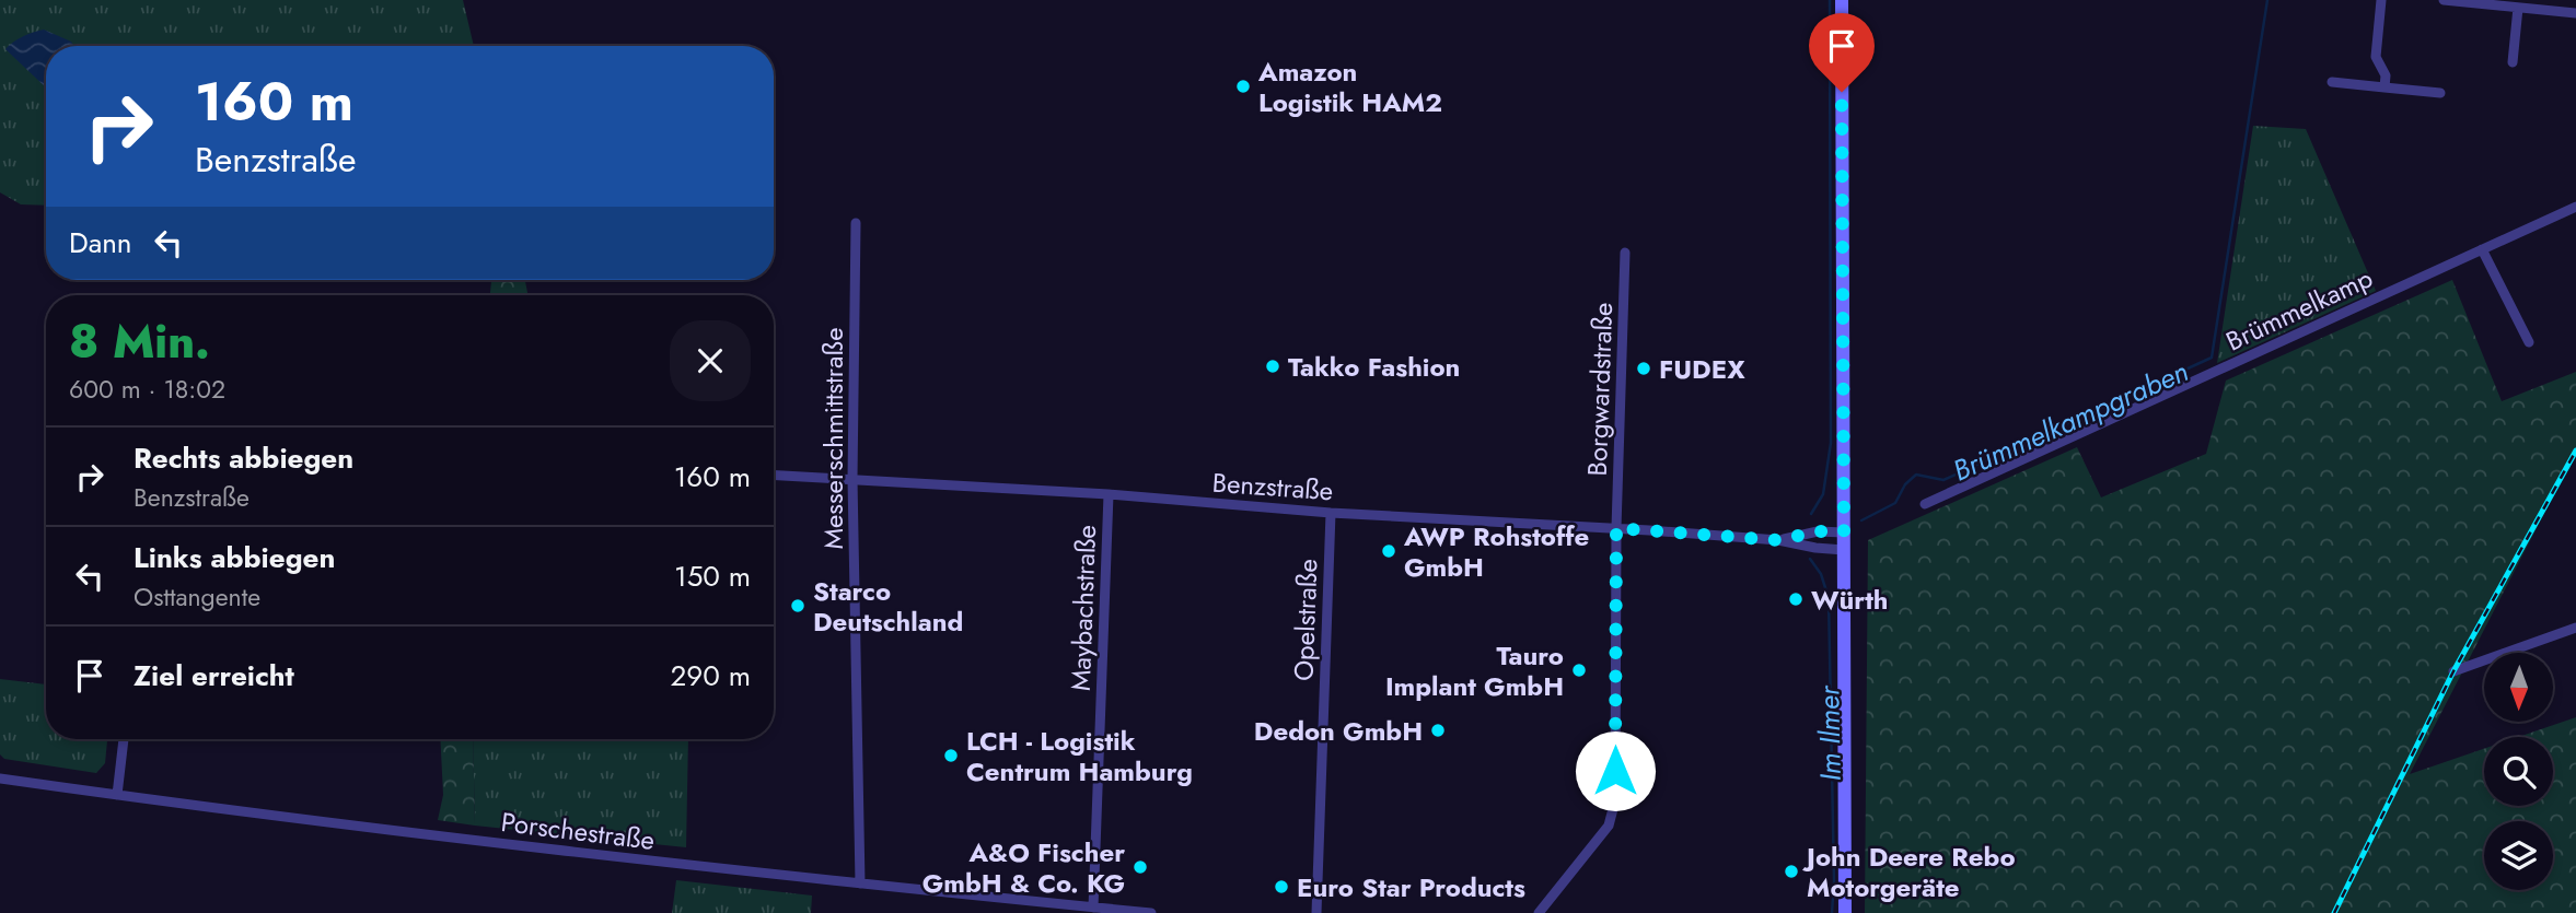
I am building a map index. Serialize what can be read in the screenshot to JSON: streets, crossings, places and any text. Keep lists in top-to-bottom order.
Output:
{
  "streets": {
    "street": [
      "Brümmelkamp",
      "Borgwardstraße",
      "Messerschmittstraße",
      "Benzstraße",
      "Maybachstraße",
      "Opelstraße",
      "Porschestraße"
    ]
  },
  "crossings": [
    ["Borgwardstraße", "Benzstraße"],
    ["Messerschmittstraße", "Benzstraße"],
    ["Messerschmittstraße", "Porschestraße"],
    ["Benzstraße", "Maybachstraße"],
    ["Benzstraße", "Opelstraße"],
    ["Maybachstraße", "Porschestraße"]
  ],
  "water": ["Brümmelkampgraben", "Im Ilmer"],
  "places": [
    "Amazon Logistik HAM2",
    "Takko Fashion",
    "FUDEX",
    "AWP Rohstoffe GmbH",
    "Würth",
    "Starco Deutschland",
    "Tauro Implant GmbH",
    "Dedon GmbH",
    "LCH - Logistik Centrum Hamburg",
    "A&O Fischer GmbH & Co. KG",
    "John Deere Rebo Motorgeräte",
    "Euro Star Products"
  ],
  "north": "bottom",
  "page": {
    "turn": ["160 m", "Benzstraße"],
    "then": "Dann",
    "heading": ["8 Min.", "600 m · 18:02"],
    "list": [
      {
        "name": "Rechts abbiegen",
        "note": "Benzstraße",
        "value": "160 m"
      },
      {
        "name": "Links abbiegen",
        "note": "Osttangente",
        "value": "150 m"
      },
      {
        "name": "Ziel erreicht",
        "value": "290 m"
      }
    ]
  }
}
